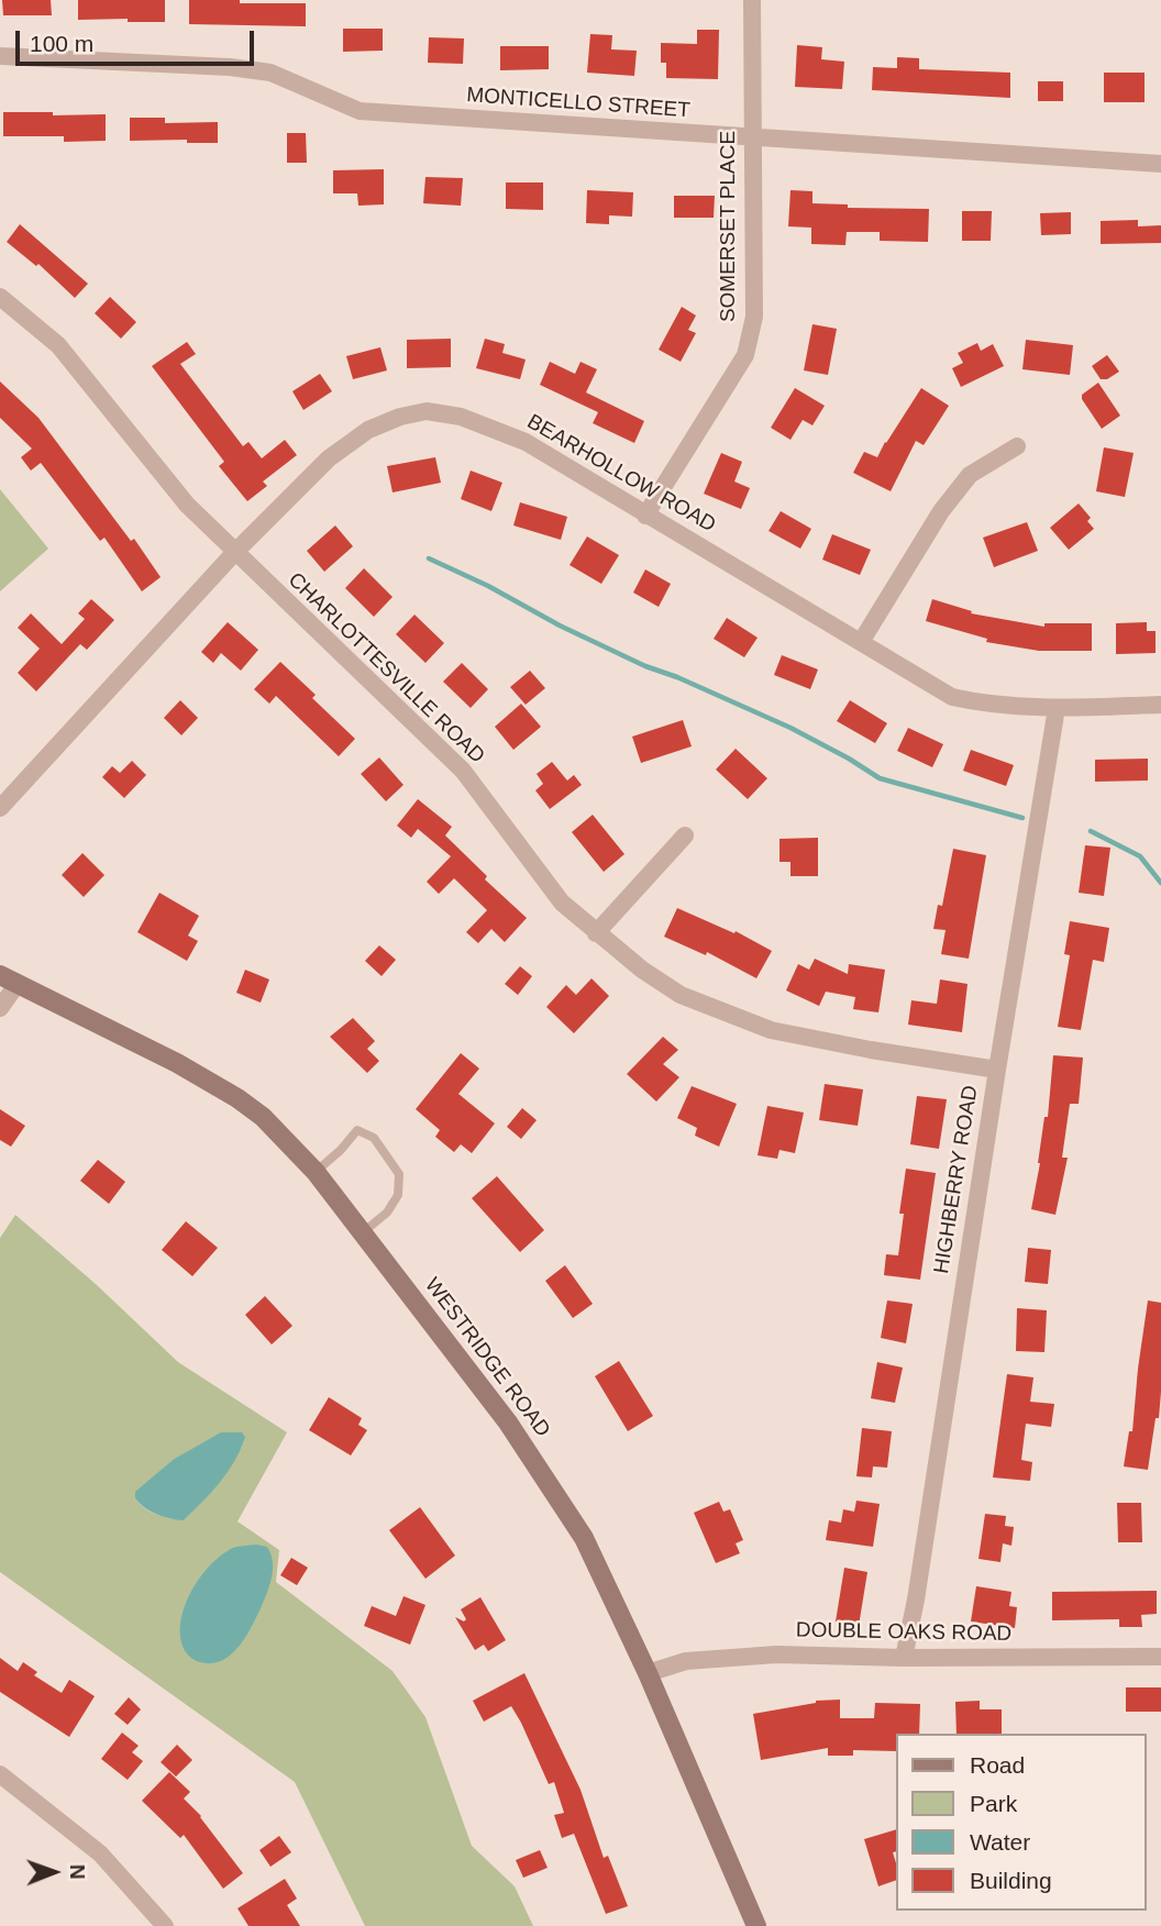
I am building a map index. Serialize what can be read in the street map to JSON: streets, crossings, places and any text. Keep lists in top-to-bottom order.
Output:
{
  "streets": {
    "main road": ["WESTRIDGE ROAD"],
    "street": [
      "MONTICELLO STREET",
      "SOMERSET PLACE",
      "BEARHOLLOW ROAD",
      "CHARLOTTESVILLE ROAD",
      "HIGHBERRY ROAD",
      "DOUBLE OAKS ROAD"
    ]
  },
  "crossings": [
    ["MONTICELLO STREET", "SOMERSET PLACE"],
    ["SOMERSET PLACE", "BEARHOLLOW ROAD"],
    ["BEARHOLLOW ROAD", "CHARLOTTESVILLE ROAD"],
    ["BEARHOLLOW ROAD", "HIGHBERRY ROAD"],
    ["CHARLOTTESVILLE ROAD", "HIGHBERRY ROAD"],
    ["HIGHBERRY ROAD", "DOUBLE OAKS ROAD"],
    ["WESTRIDGE ROAD", "DOUBLE OAKS ROAD"]
  ],
  "legend": [
    "Road",
    "Park",
    "Water",
    "Building"
  ],
  "scale_bar": "100 m",
  "north": "right"
}
